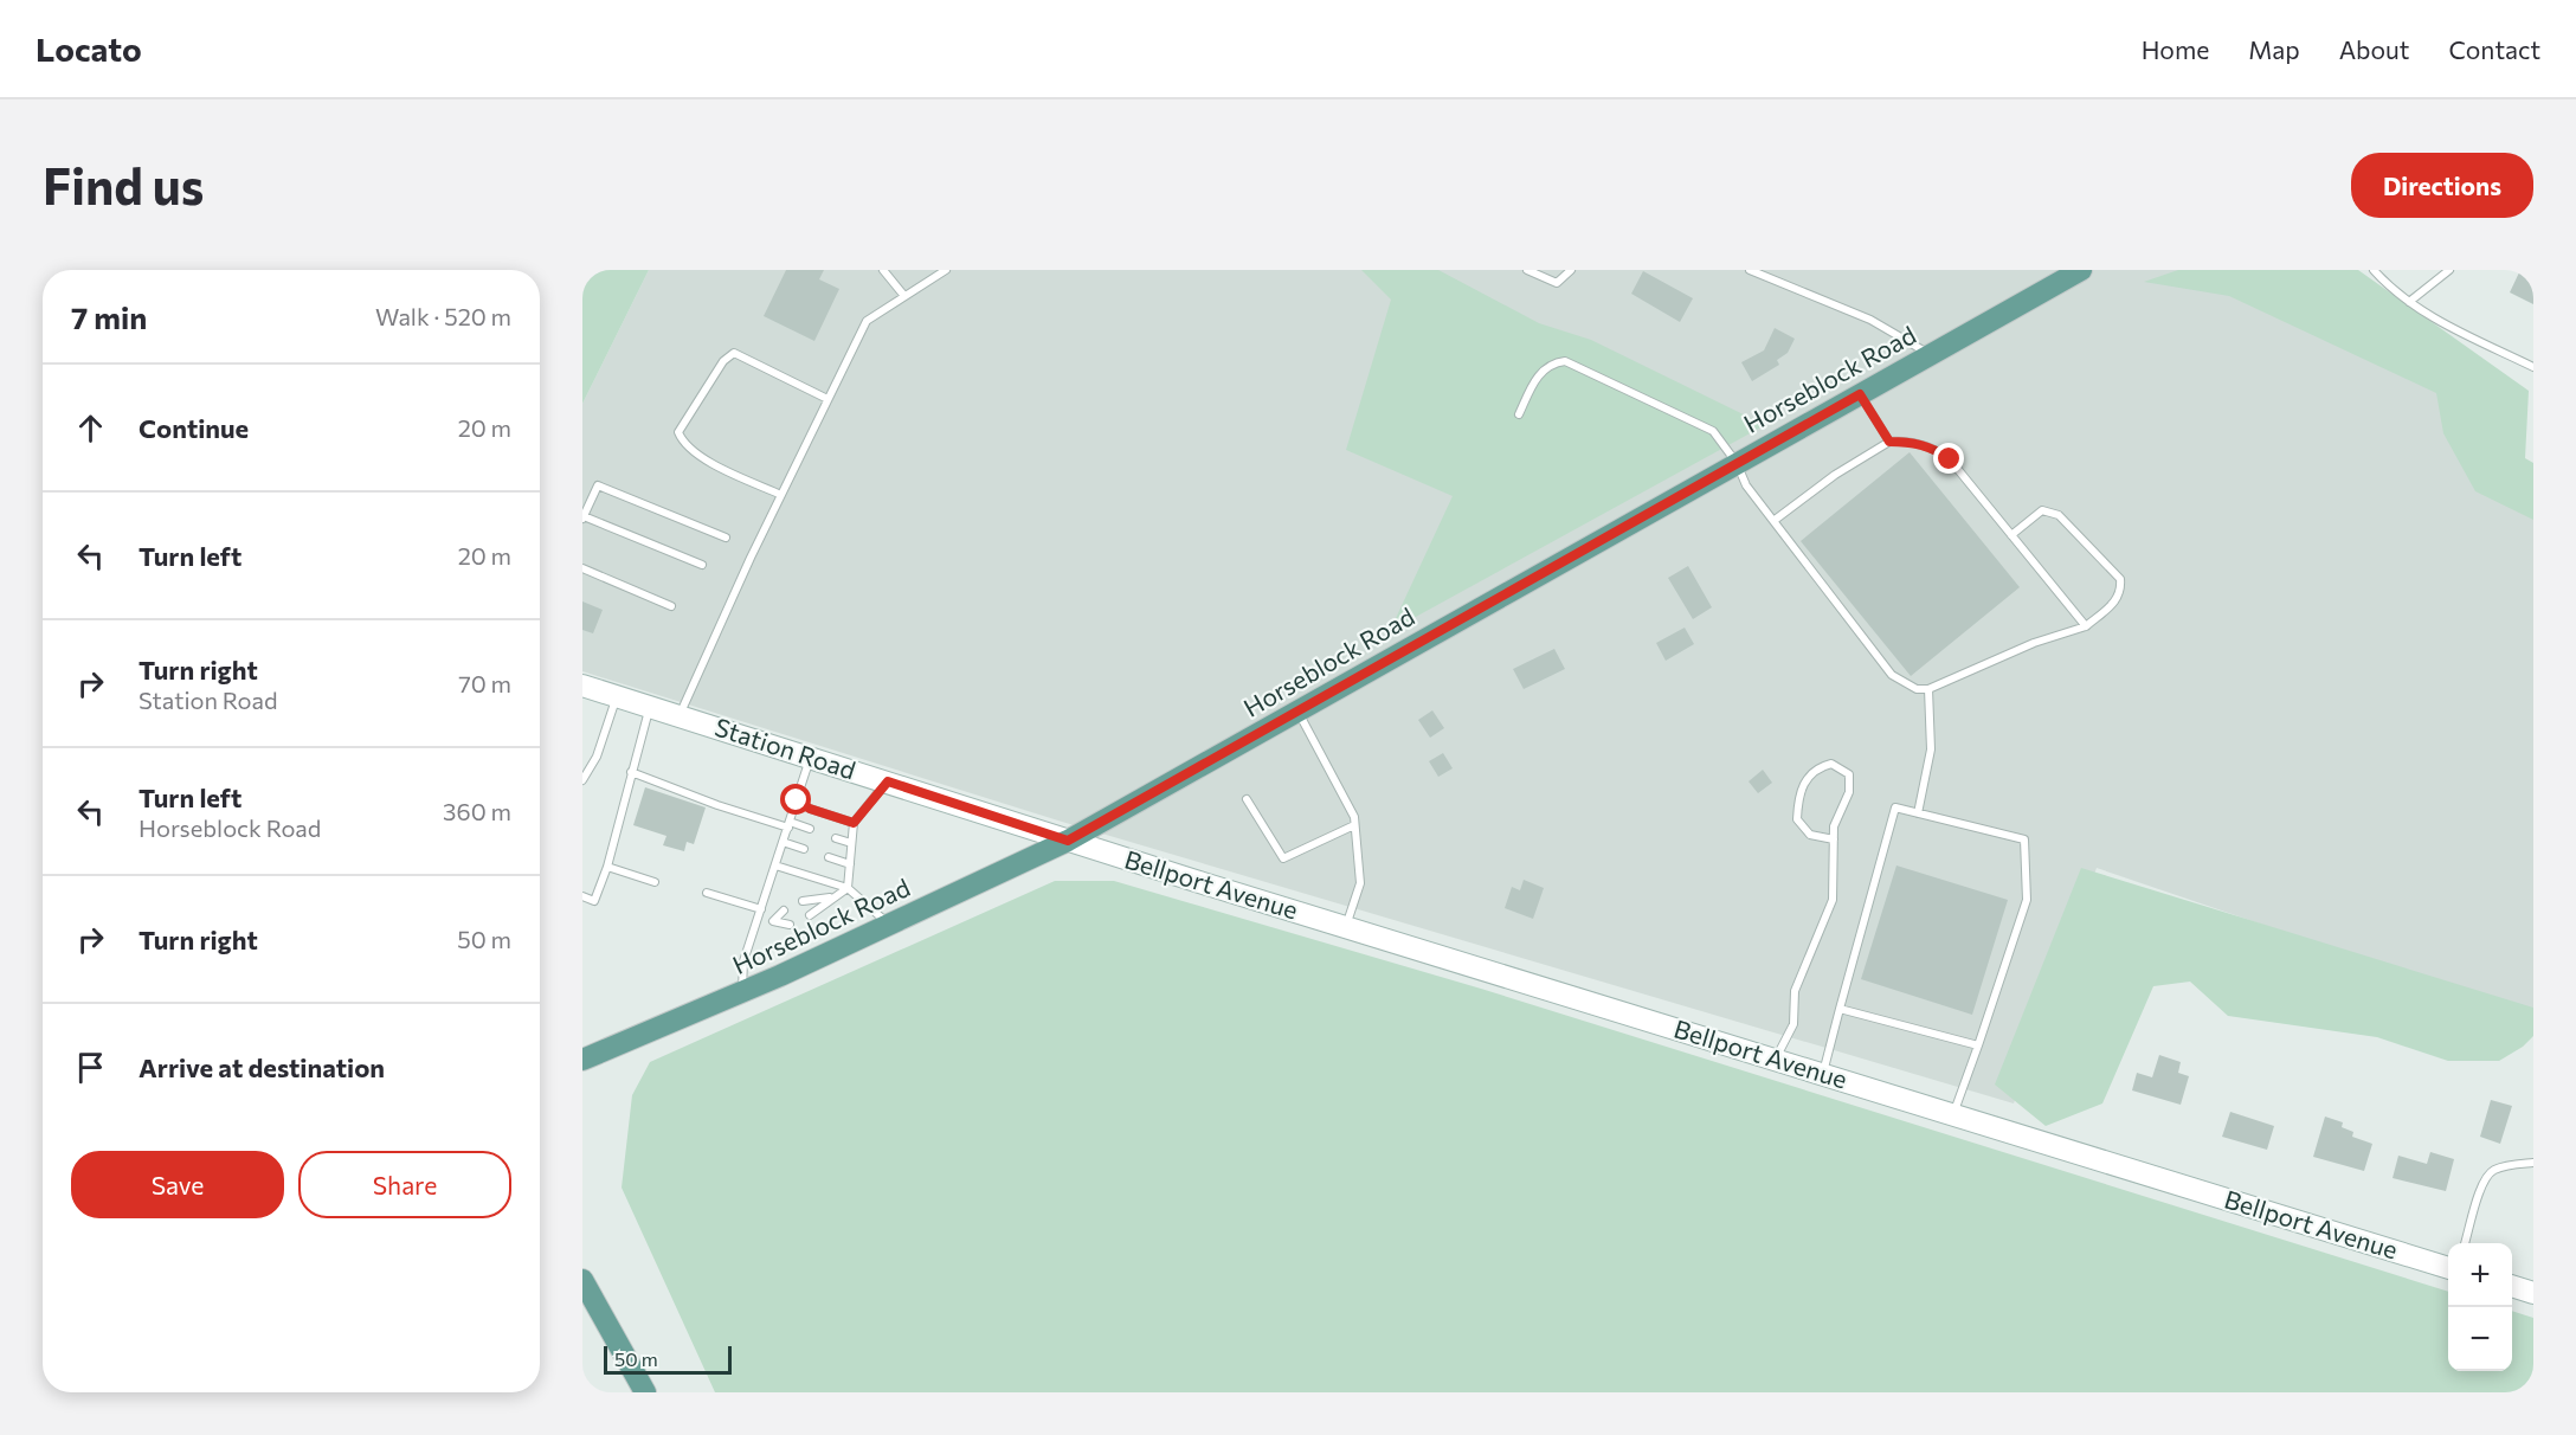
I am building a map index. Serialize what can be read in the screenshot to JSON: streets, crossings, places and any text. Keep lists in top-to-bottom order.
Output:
{
  "streets": {
    "main road": ["Horseblock Road", "Station Road", "Bellport Avenue"]
  },
  "crossings": [
    ["Horseblock Road", "Station Road"],
    ["Horseblock Road", "Bellport Avenue"],
    ["Station Road", "Bellport Avenue"]
  ],
  "scale_bar": "50 m",
  "page": {
    "header": "Locato",
    "nav": [
      "Home",
      "Map",
      "About",
      "Contact"
    ],
    "buttons": [
      "Directions",
      ["Save", "Share"]
    ],
    "title": "Find us",
    "heading": ["7 min", "Walk · 520 m"],
    "list": [
      ["Continue", "20 m"],
      ["Turn left", "20 m"],
      ["Turn right", "Station Road", "70 m"],
      ["Turn left", "Horseblock Road", "360 m"],
      ["Turn right", "50 m"],
      "Arrive at destination"
    ],
    "map_buttons": ["+", "−"],
    "scale": "50 m"
  }
}
